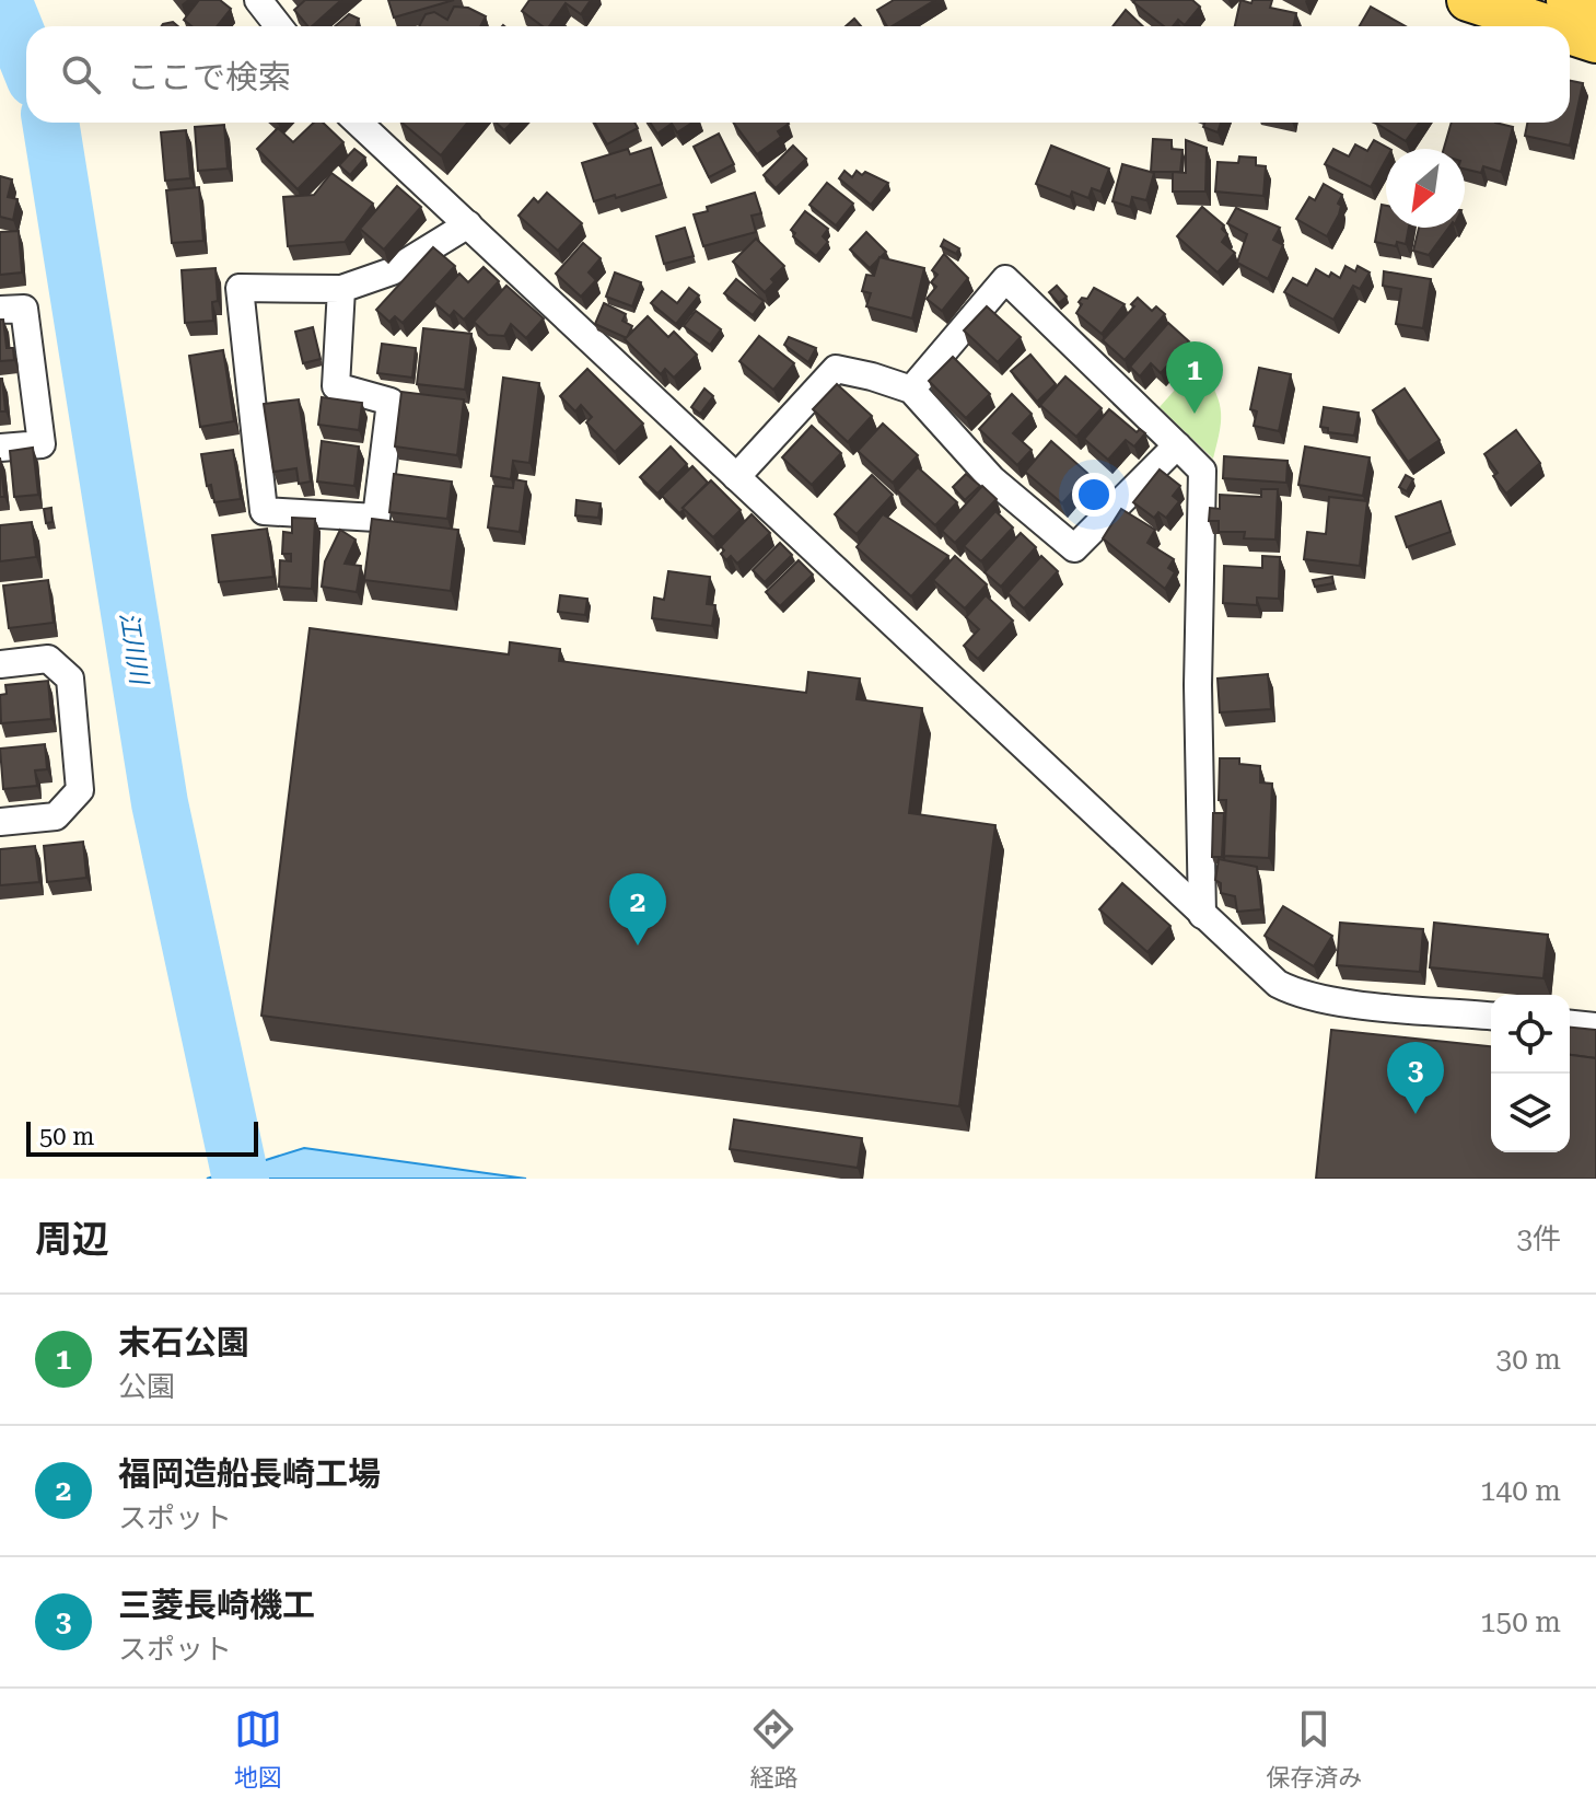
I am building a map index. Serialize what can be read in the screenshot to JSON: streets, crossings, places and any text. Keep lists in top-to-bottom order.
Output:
{
  "water": ["江川川"],
  "scale_bar": "50 m",
  "north": "bottom left",
  "page": {
    "search": "ここで検索",
    "pins": ["1", "2", "3"],
    "scale": "50 m",
    "heading": ["周辺", "3件"],
    "list": [
      {
        "mark": "1",
        "name": "末石公園",
        "note": "公園",
        "value": "30 m"
      },
      {
        "mark": "2",
        "name": "福岡造船長崎工場",
        "note": "スポット",
        "value": "140 m"
      },
      {
        "mark": "3",
        "name": "三菱長崎機工",
        "note": "スポット",
        "value": "150 m"
      }
    ],
    "nav": ["地図", "経路", "保存済み"]
  }
}
